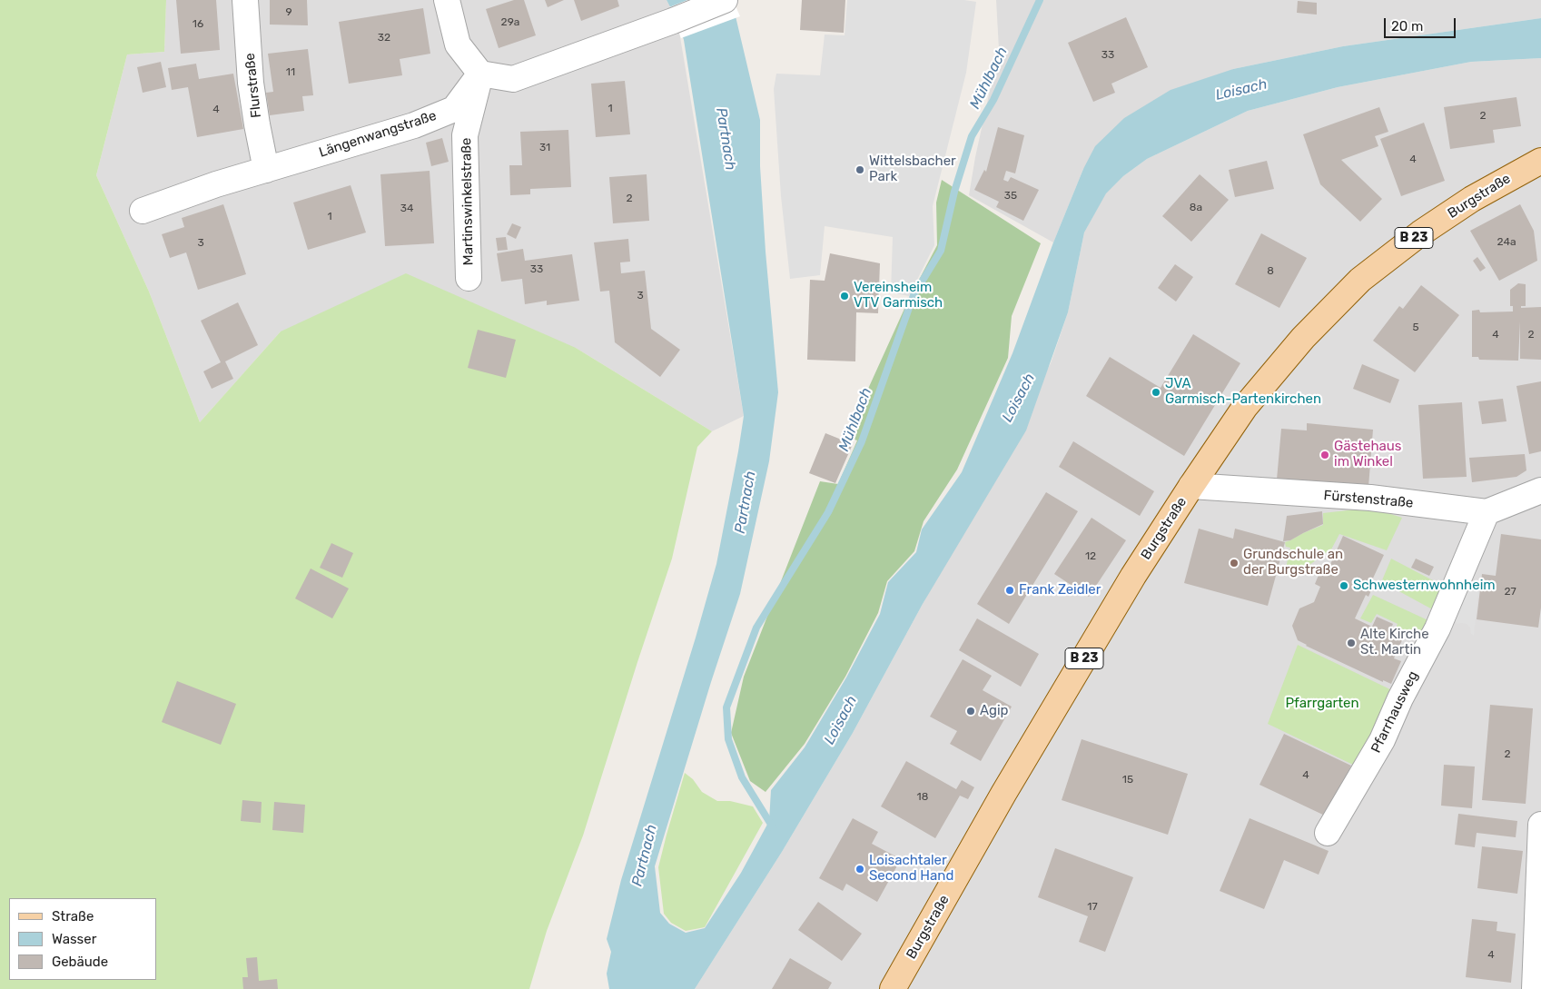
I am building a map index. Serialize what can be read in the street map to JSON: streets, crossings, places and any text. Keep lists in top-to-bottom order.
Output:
{
  "streets": {
    "main road": ["Burgstraße", "B 23"],
    "street": [
      "Flurstraße",
      "Längenwangstraße",
      "Martinswinkelstraße",
      "Fürstenstraße",
      "Pfarrhausweg"
    ]
  },
  "crossings": [
    ["Flurstraße", "Längenwangstraße"],
    ["Längenwangstraße", "Martinswinkelstraße"],
    ["Burgstraße", "Fürstenstraße"],
    ["Fürstenstraße", "Pfarrhausweg"]
  ],
  "water": ["Mühlbach", "Loisach", "Partnach"],
  "parks": ["Pfarrgarten"],
  "places": [
    "Wittelsbacher Park",
    "Vereinsheim VTV Garmisch",
    "JVA Garmisch-Partenkirchen",
    "Gästehaus im Winkel",
    "Grundschule an der Burgstraße",
    "Schwesternwohnheim",
    "Frank Zeidler",
    "Alte Kirche St. Martin",
    "Agip",
    "Loisachtaler Second Hand"
  ],
  "house_numbers": [
    "9",
    "29a",
    "16",
    "32",
    "33",
    "11",
    "1",
    "4",
    "2",
    "31",
    "4",
    "35",
    "2",
    "8a",
    "34",
    "1",
    "24a",
    "3",
    "33",
    "8",
    "3",
    "5",
    "4",
    "2",
    "12",
    "27",
    "2",
    "4",
    "15",
    "18",
    "17",
    "4"
  ],
  "legend": ["Straße", "Wasser", "Gebäude"],
  "scale_bar": "20 m"
}
